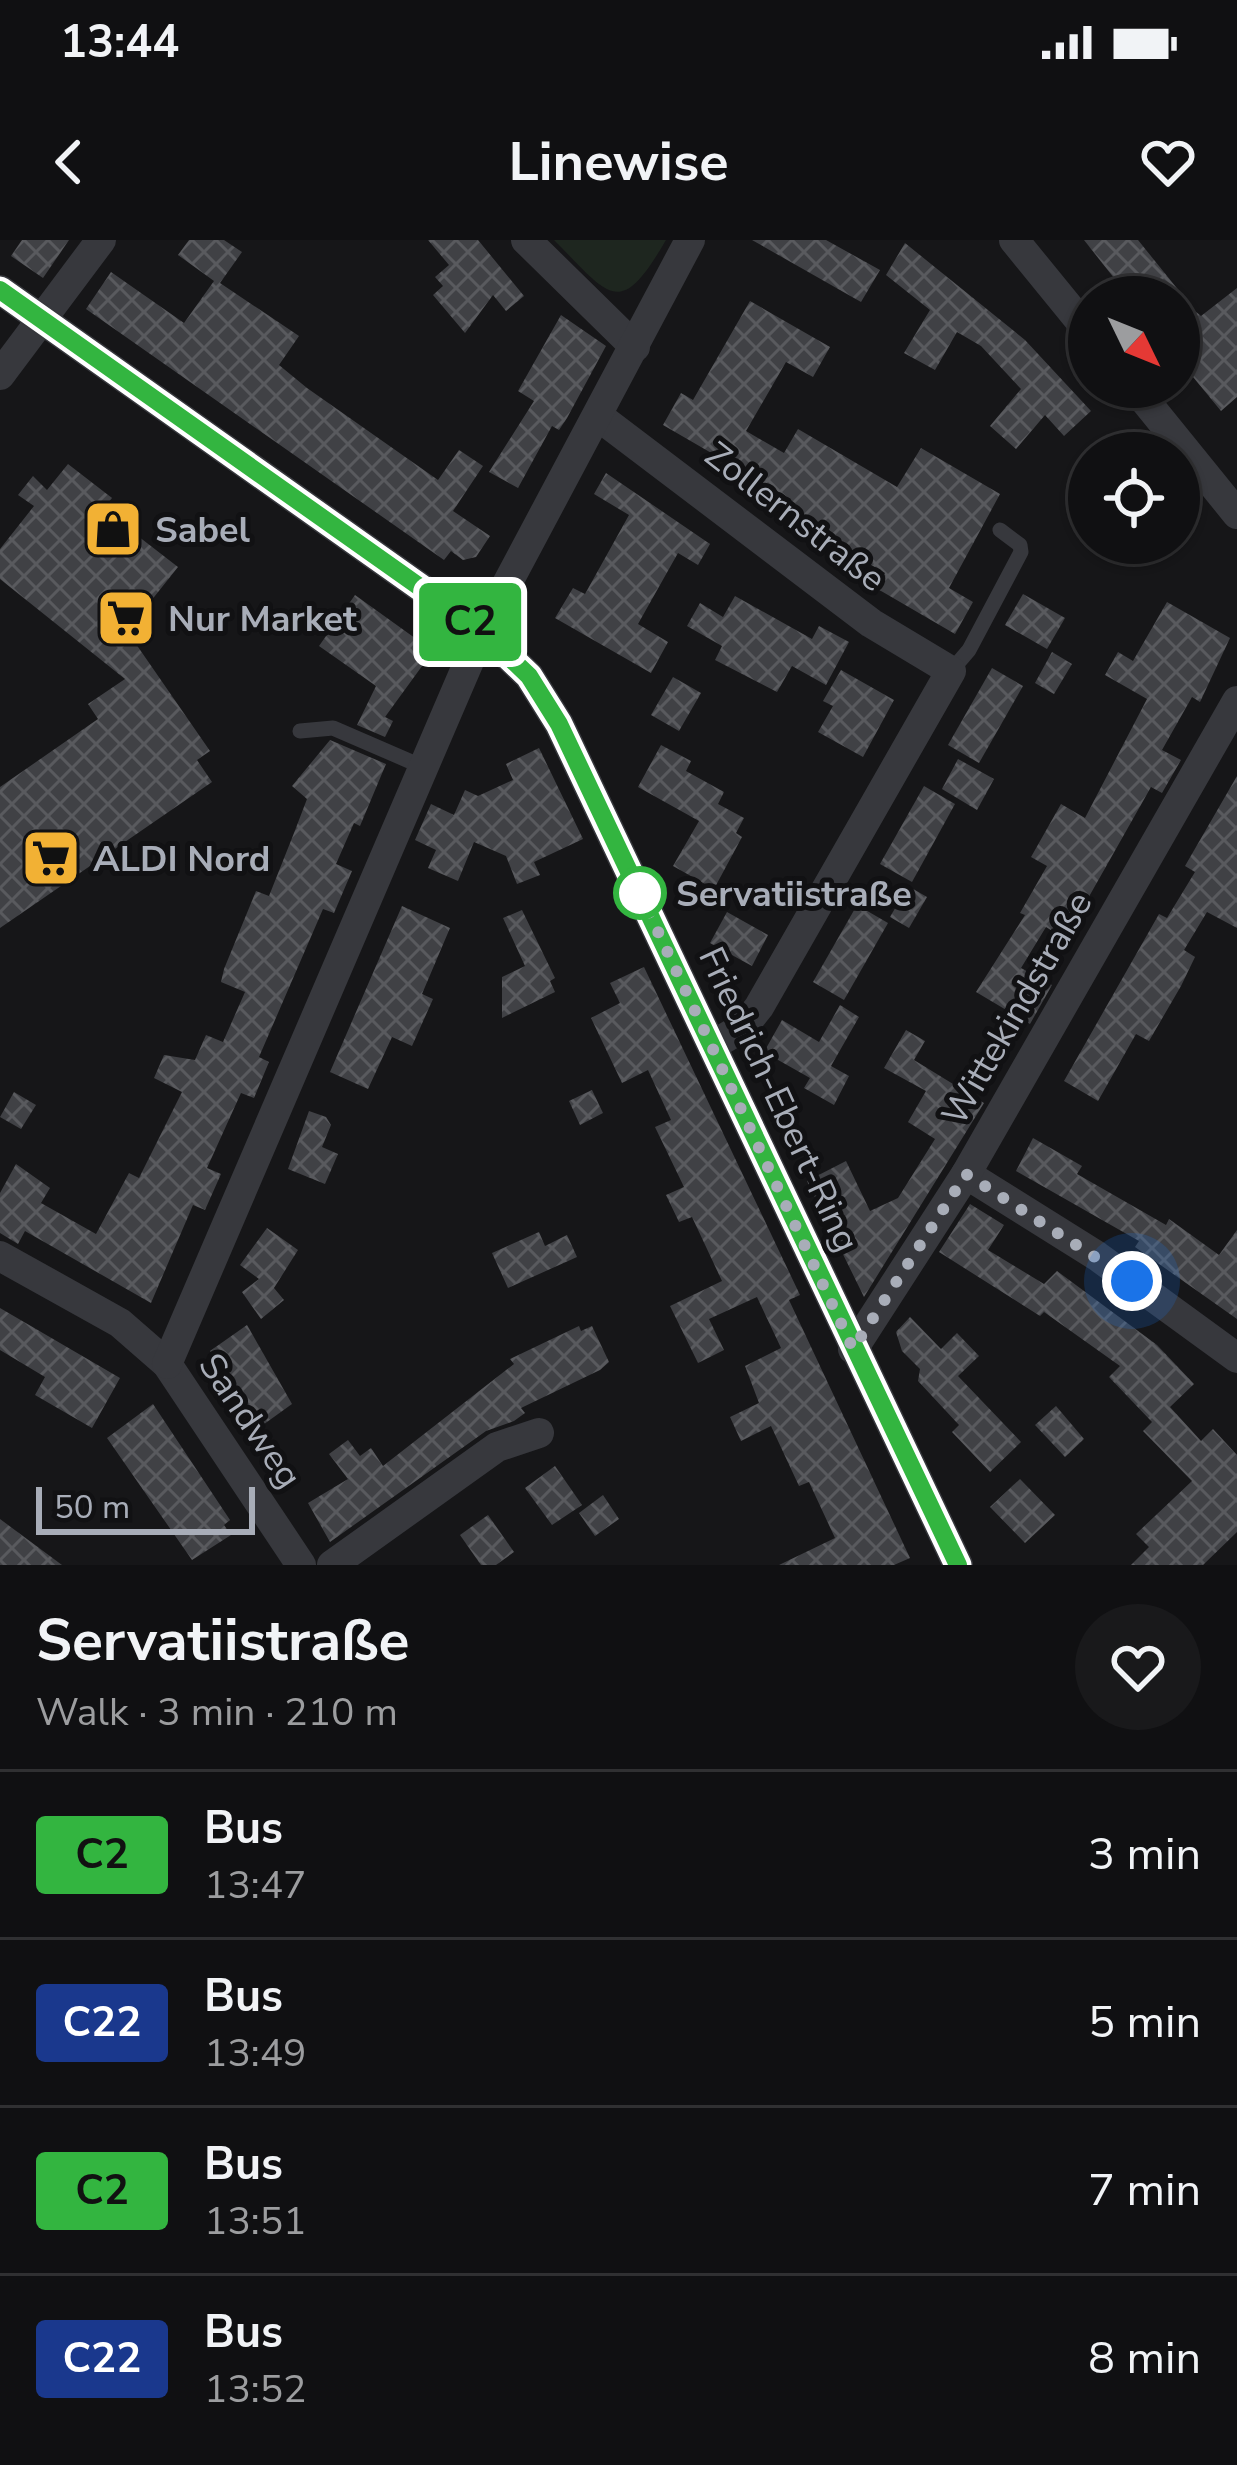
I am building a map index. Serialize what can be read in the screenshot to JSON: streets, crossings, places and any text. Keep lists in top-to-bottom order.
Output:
{
  "streets": {
    "street": [
      "Zollernstraße",
      "Wittekindstraße",
      "Friedrich-Ebert-Ring",
      "Sandweg"
    ]
  },
  "crossings": [
    ["Wittekindstraße", "Friedrich-Ebert-Ring"]
  ],
  "places": {
    "shop": ["Sabel"],
    "supermarket": ["Nur Market", "ALDI Nord"],
    "other": ["Servatiistraße"]
  },
  "lines": ["bus line C2"],
  "scale_bar": "50 m",
  "north": "bottom right",
  "page": {
    "status": "13:44",
    "header": "Linewise",
    "on_map": "C2",
    "scale": "50 m",
    "heading": ["Servatiistraße", "Walk · 3 min · 210 m"],
    "list": [
      {
        "mark": "C2",
        "name": "Bus",
        "note": "13:47",
        "value": "3 min"
      },
      {
        "mark": "C22",
        "name": "Bus",
        "note": "13:49",
        "value": "5 min"
      },
      {
        "mark": "C2",
        "name": "Bus",
        "note": "13:51",
        "value": "7 min"
      },
      {
        "mark": "C22",
        "name": "Bus",
        "note": "13:52",
        "value": "8 min"
      }
    ]
  }
}
